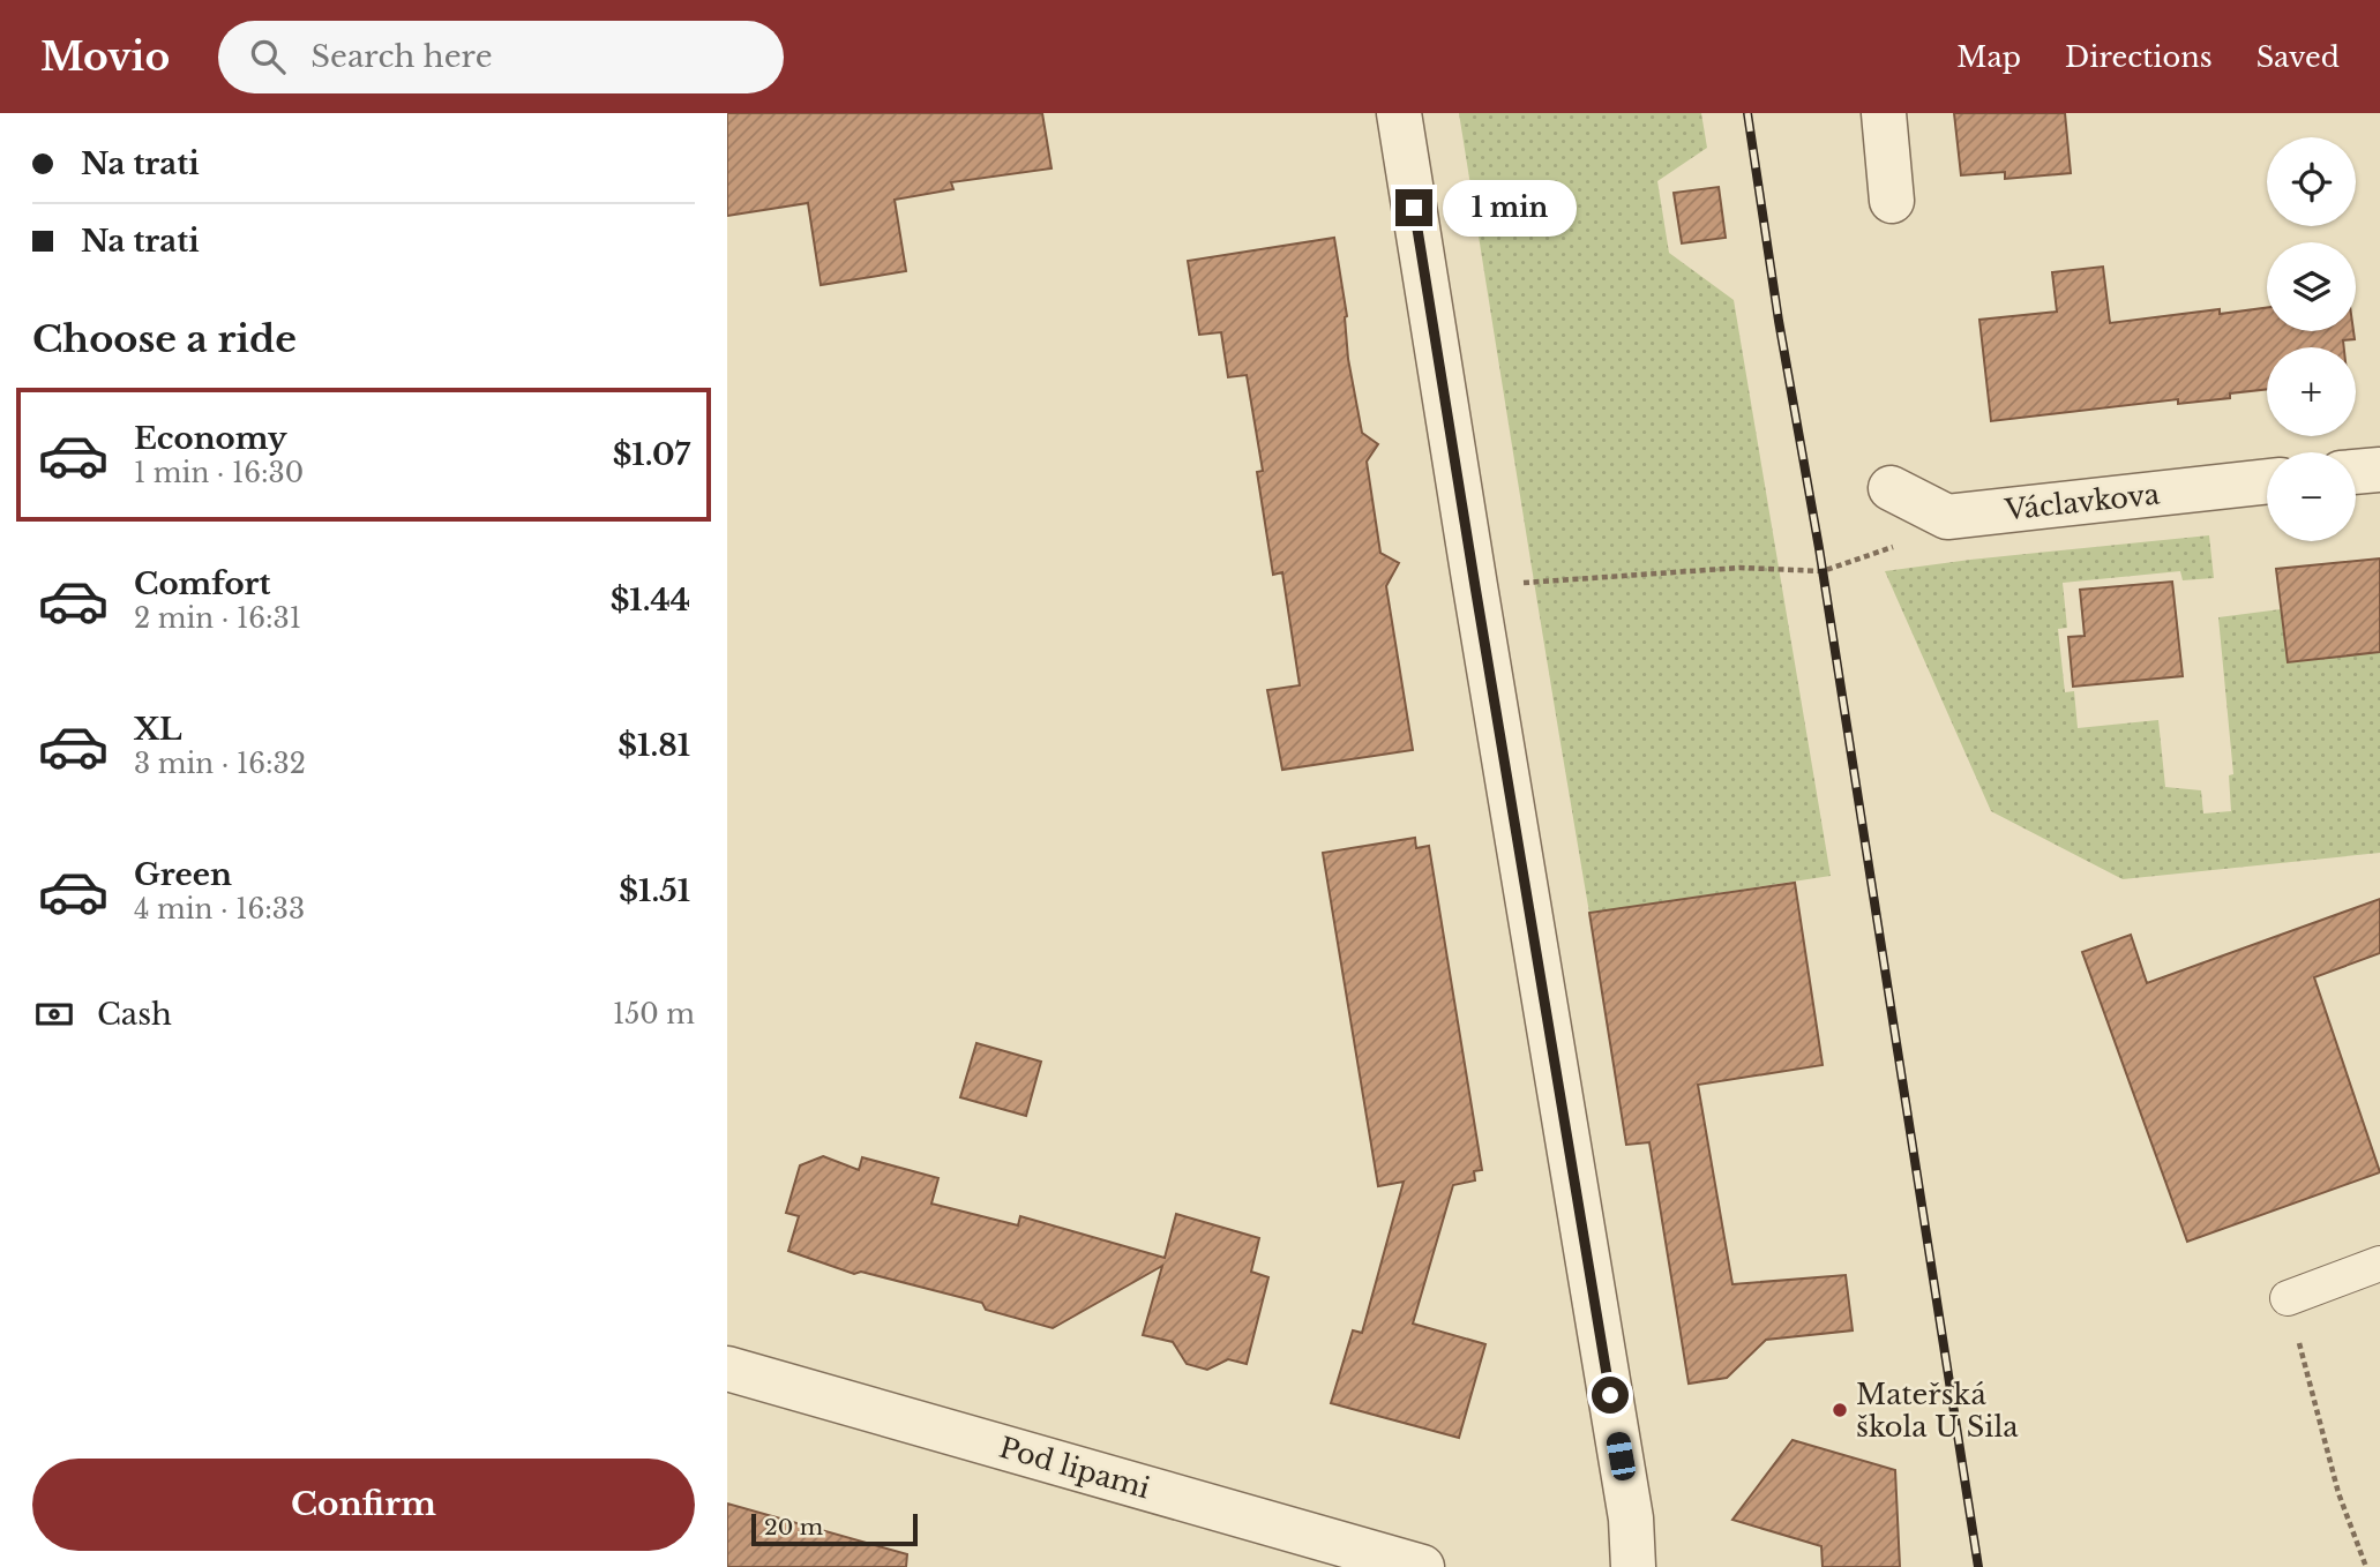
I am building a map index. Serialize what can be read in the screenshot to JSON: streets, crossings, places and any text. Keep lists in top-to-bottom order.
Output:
{
  "streets": {
    "street": ["Václavkova", "Pod lipami"]
  },
  "places": ["Mateřská škola U Sila"],
  "scale_bar": "20 m",
  "page": {
    "header": "Movio",
    "search": "Search here",
    "nav": ["Map", "Directions", "Saved"],
    "banner": ["Na trati", "Na trati"],
    "map_buttons": ["+", "−"],
    "bubble": "1 min",
    "heading": "Choose a ride",
    "list": [
      {
        "name": "Economy",
        "note": "1 min · 16:30",
        "value": "$1.07"
      },
      {
        "name": "Comfort",
        "note": "2 min · 16:31",
        "value": "$1.44"
      },
      {
        "name": "XL",
        "note": "3 min · 16:32",
        "value": "$1.81"
      },
      {
        "name": "Green",
        "note": "4 min · 16:33",
        "value": "$1.51"
      }
    ],
    "pay": ["Cash", "150 m"],
    "buttons": "Confirm",
    "scale": "20 m"
  }
}
